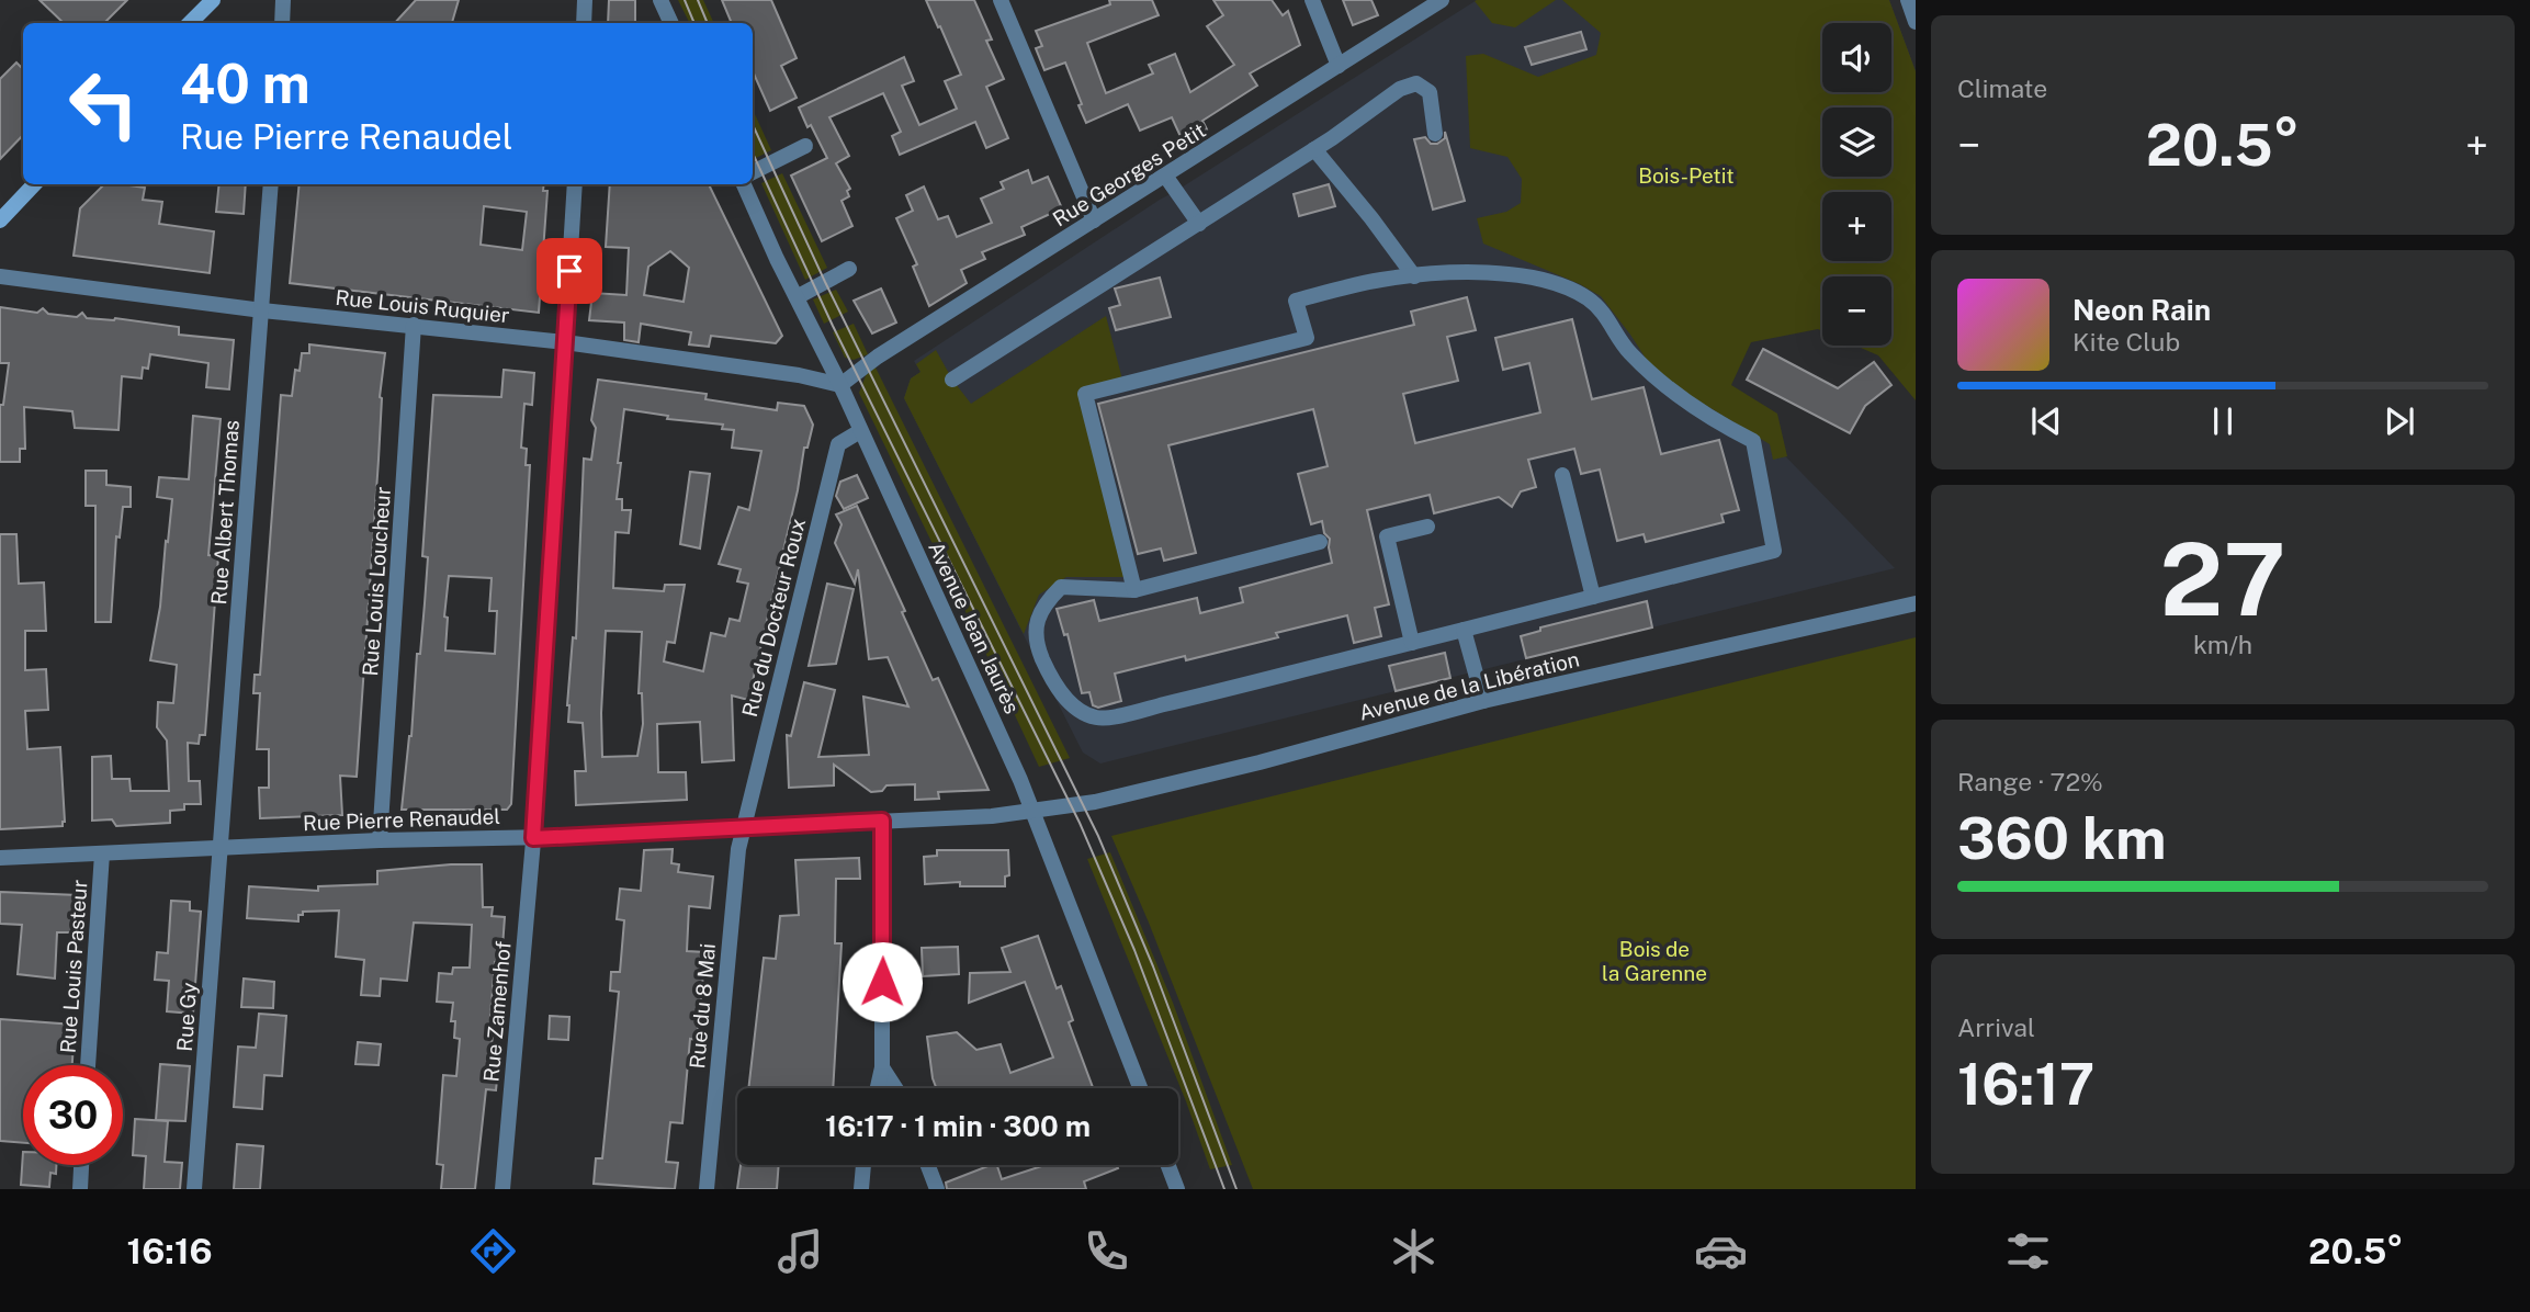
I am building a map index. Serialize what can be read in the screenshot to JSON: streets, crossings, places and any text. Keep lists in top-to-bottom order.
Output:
{
  "streets": {
    "street": [
      "Rue Georges Petit",
      "Rue Louis Ruquier",
      "Rue Albert Thomas",
      "Rue Louis Loucheur",
      "Rue du Docteur Roux",
      "Avenue Jean Jaurès",
      "Avenue de la Libération",
      "Rue Pierre Renaudel",
      "Rue Louis Pasteur",
      "Rue du 8 Mai",
      "Rue Zamenhof",
      "Rue Gy"
    ]
  },
  "crossings": [
    ["Rue Georges Petit", "Rue Louis Ruquier"],
    ["Rue Georges Petit", "Avenue Jean Jaurès"],
    ["Rue Louis Ruquier", "Rue Albert Thomas"],
    ["Rue Louis Ruquier", "Rue Louis Loucheur"],
    ["Rue Louis Ruquier", "Avenue Jean Jaurès"],
    ["Rue Louis Ruquier", "Rue Zamenhof"],
    ["Rue Albert Thomas", "Rue Pierre Renaudel"],
    ["Rue Albert Thomas", "Rue Gy"],
    ["Rue Louis Loucheur", "Rue Pierre Renaudel"],
    ["Rue du Docteur Roux", "Avenue Jean Jaurès"],
    ["Rue du Docteur Roux", "Rue Pierre Renaudel"],
    ["Rue du Docteur Roux", "Rue du 8 Mai"],
    ["Avenue Jean Jaurès", "Avenue de la Libération"],
    ["Avenue Jean Jaurès", "Rue Pierre Renaudel"],
    ["Avenue de la Libération", "Rue Pierre Renaudel"],
    ["Rue Pierre Renaudel", "Rue Louis Pasteur"],
    ["Rue Pierre Renaudel", "Rue du 8 Mai"],
    ["Rue Pierre Renaudel", "Rue Zamenhof"],
    ["Rue Pierre Renaudel", "Rue Gy"]
  ],
  "parks": ["Bois-Petit", "Bois de la Garenne"],
  "page": {
    "tile": [
      "Climate",
      ["27", "km/h"],
      ["Range · 72%", "360 km"],
      ["Arrival", "16:17"]
    ],
    "map_buttons": ["+", "−"],
    "turn": ["40 m", "Rue Pierre Renaudel"],
    "heat": ["−", "20.5°", "+"],
    "song": ["Neon Rain", "Kite Club"],
    "limit": "30",
    "trip": "16:17 · 1 min · 300 m",
    "tabs": ["16:16", "20.5°"]
  }
}
